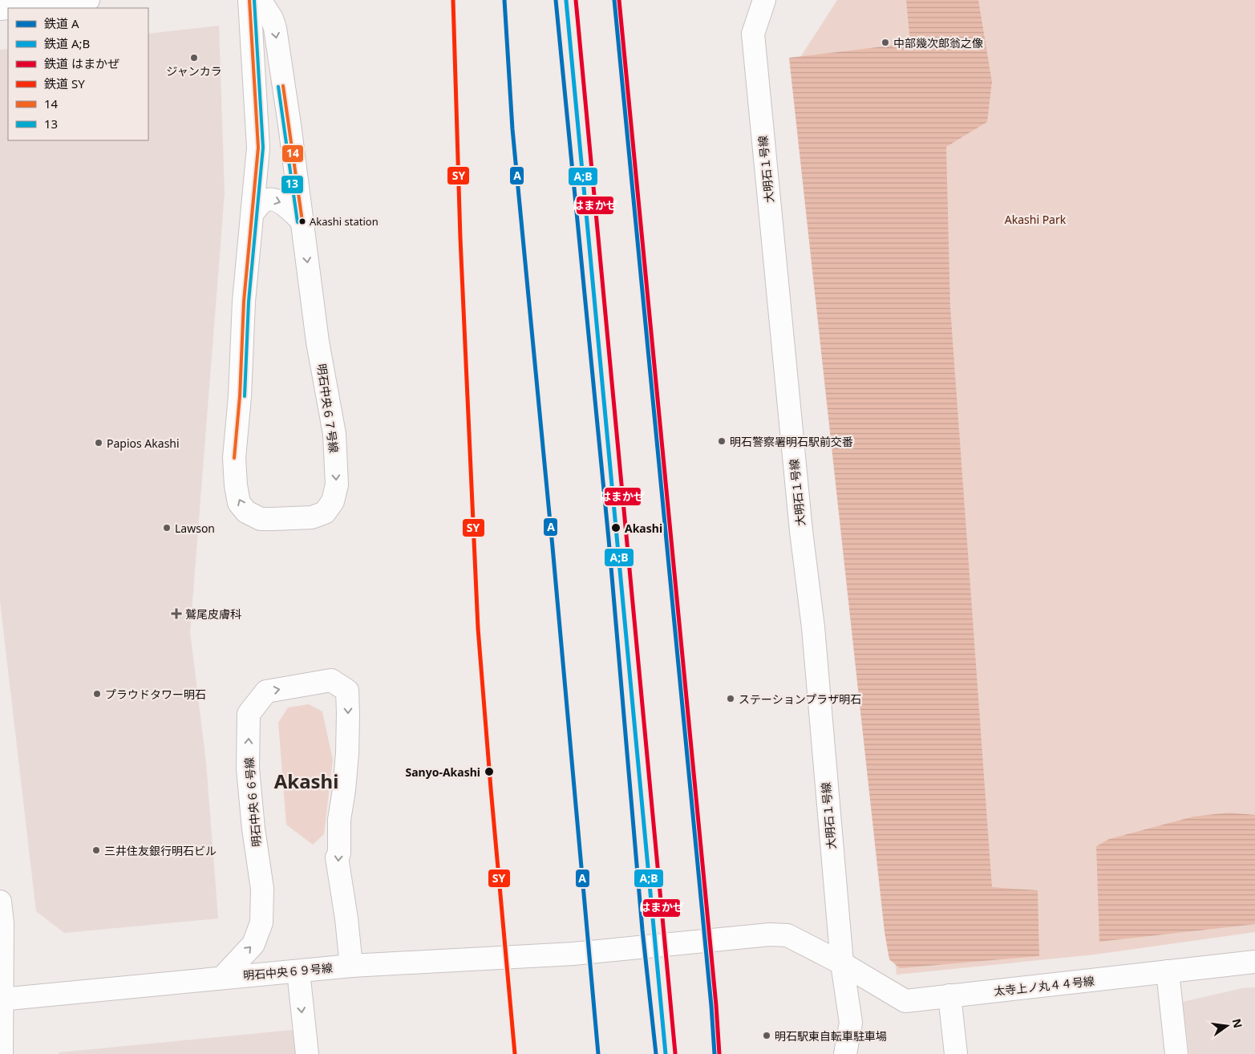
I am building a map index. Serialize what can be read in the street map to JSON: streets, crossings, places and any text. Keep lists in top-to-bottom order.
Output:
{
  "streets": {
    "main road": [
      "大明石１号線",
      "明石中央６７号線",
      "明石中央６６号線",
      "明石中央６９号線",
      "太寺上ノ丸４４号線"
    ]
  },
  "crossings": [
    ["大明石１号線", "明石中央６９号線"],
    ["大明石１号線", "太寺上ノ丸４４号線"],
    ["明石中央６６号線", "明石中央６９号線"],
    ["明石中央６９号線", "太寺上ノ丸４４号線"]
  ],
  "districts": ["Akashi"],
  "parks": ["Akashi Park"],
  "places": {
    "other": [
      "中部幾次郎翁之像",
      "ジャンカラ",
      "Akashi station",
      "明石警察署明石駅前交番",
      "Papios Akashi",
      "Lawson",
      "Akashi",
      "プラウドタワー明石",
      "ステーションプラザ明石",
      "Sanyo-Akashi",
      "三井住友銀行明石ビル",
      "明石駅東自転車駐車場"
    ],
    "health": ["鷲尾皮膚科"]
  },
  "lines": [
    "rail line A",
    "rail line はまかぜ",
    "rail line SY",
    "transit line 14",
    "transit line 13",
    "rail line A;B"
  ],
  "legend": [
    "鉄道 A",
    "鉄道 A;B",
    "鉄道 はまかぜ",
    "鉄道 SY",
    "14",
    "13"
  ],
  "north": "right"
}
